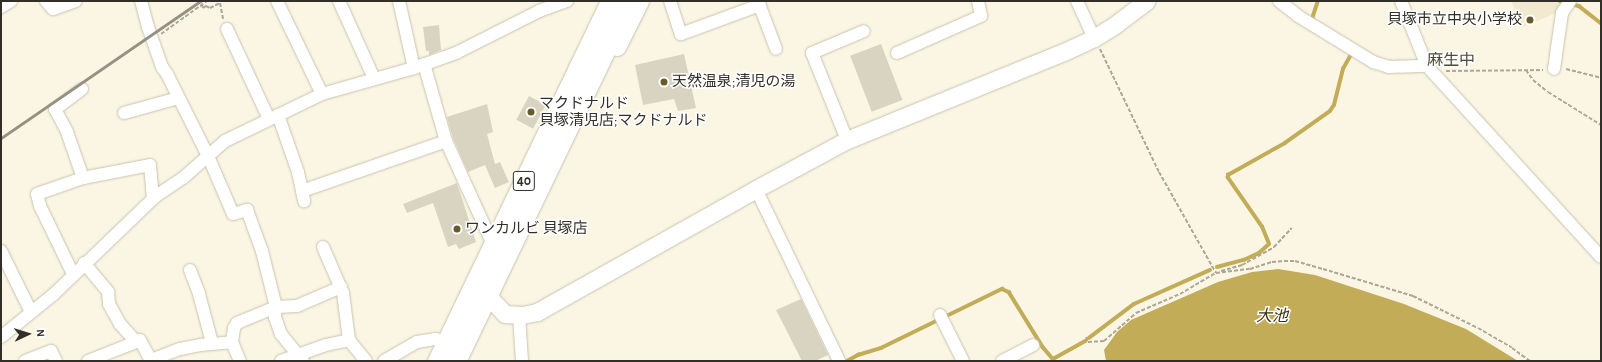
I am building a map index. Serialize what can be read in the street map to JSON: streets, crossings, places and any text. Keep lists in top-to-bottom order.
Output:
{
  "streets": {
    "main road": ["40"]
  },
  "districts": ["麻生中"],
  "water": ["大池"],
  "places": [
    "貝塚市立中央小学校",
    "天然温泉;清児の湯",
    "マクドナルド 貝塚清児店;マクドナルド",
    "ワンカルビ 貝塚店"
  ],
  "north": "right"
}
